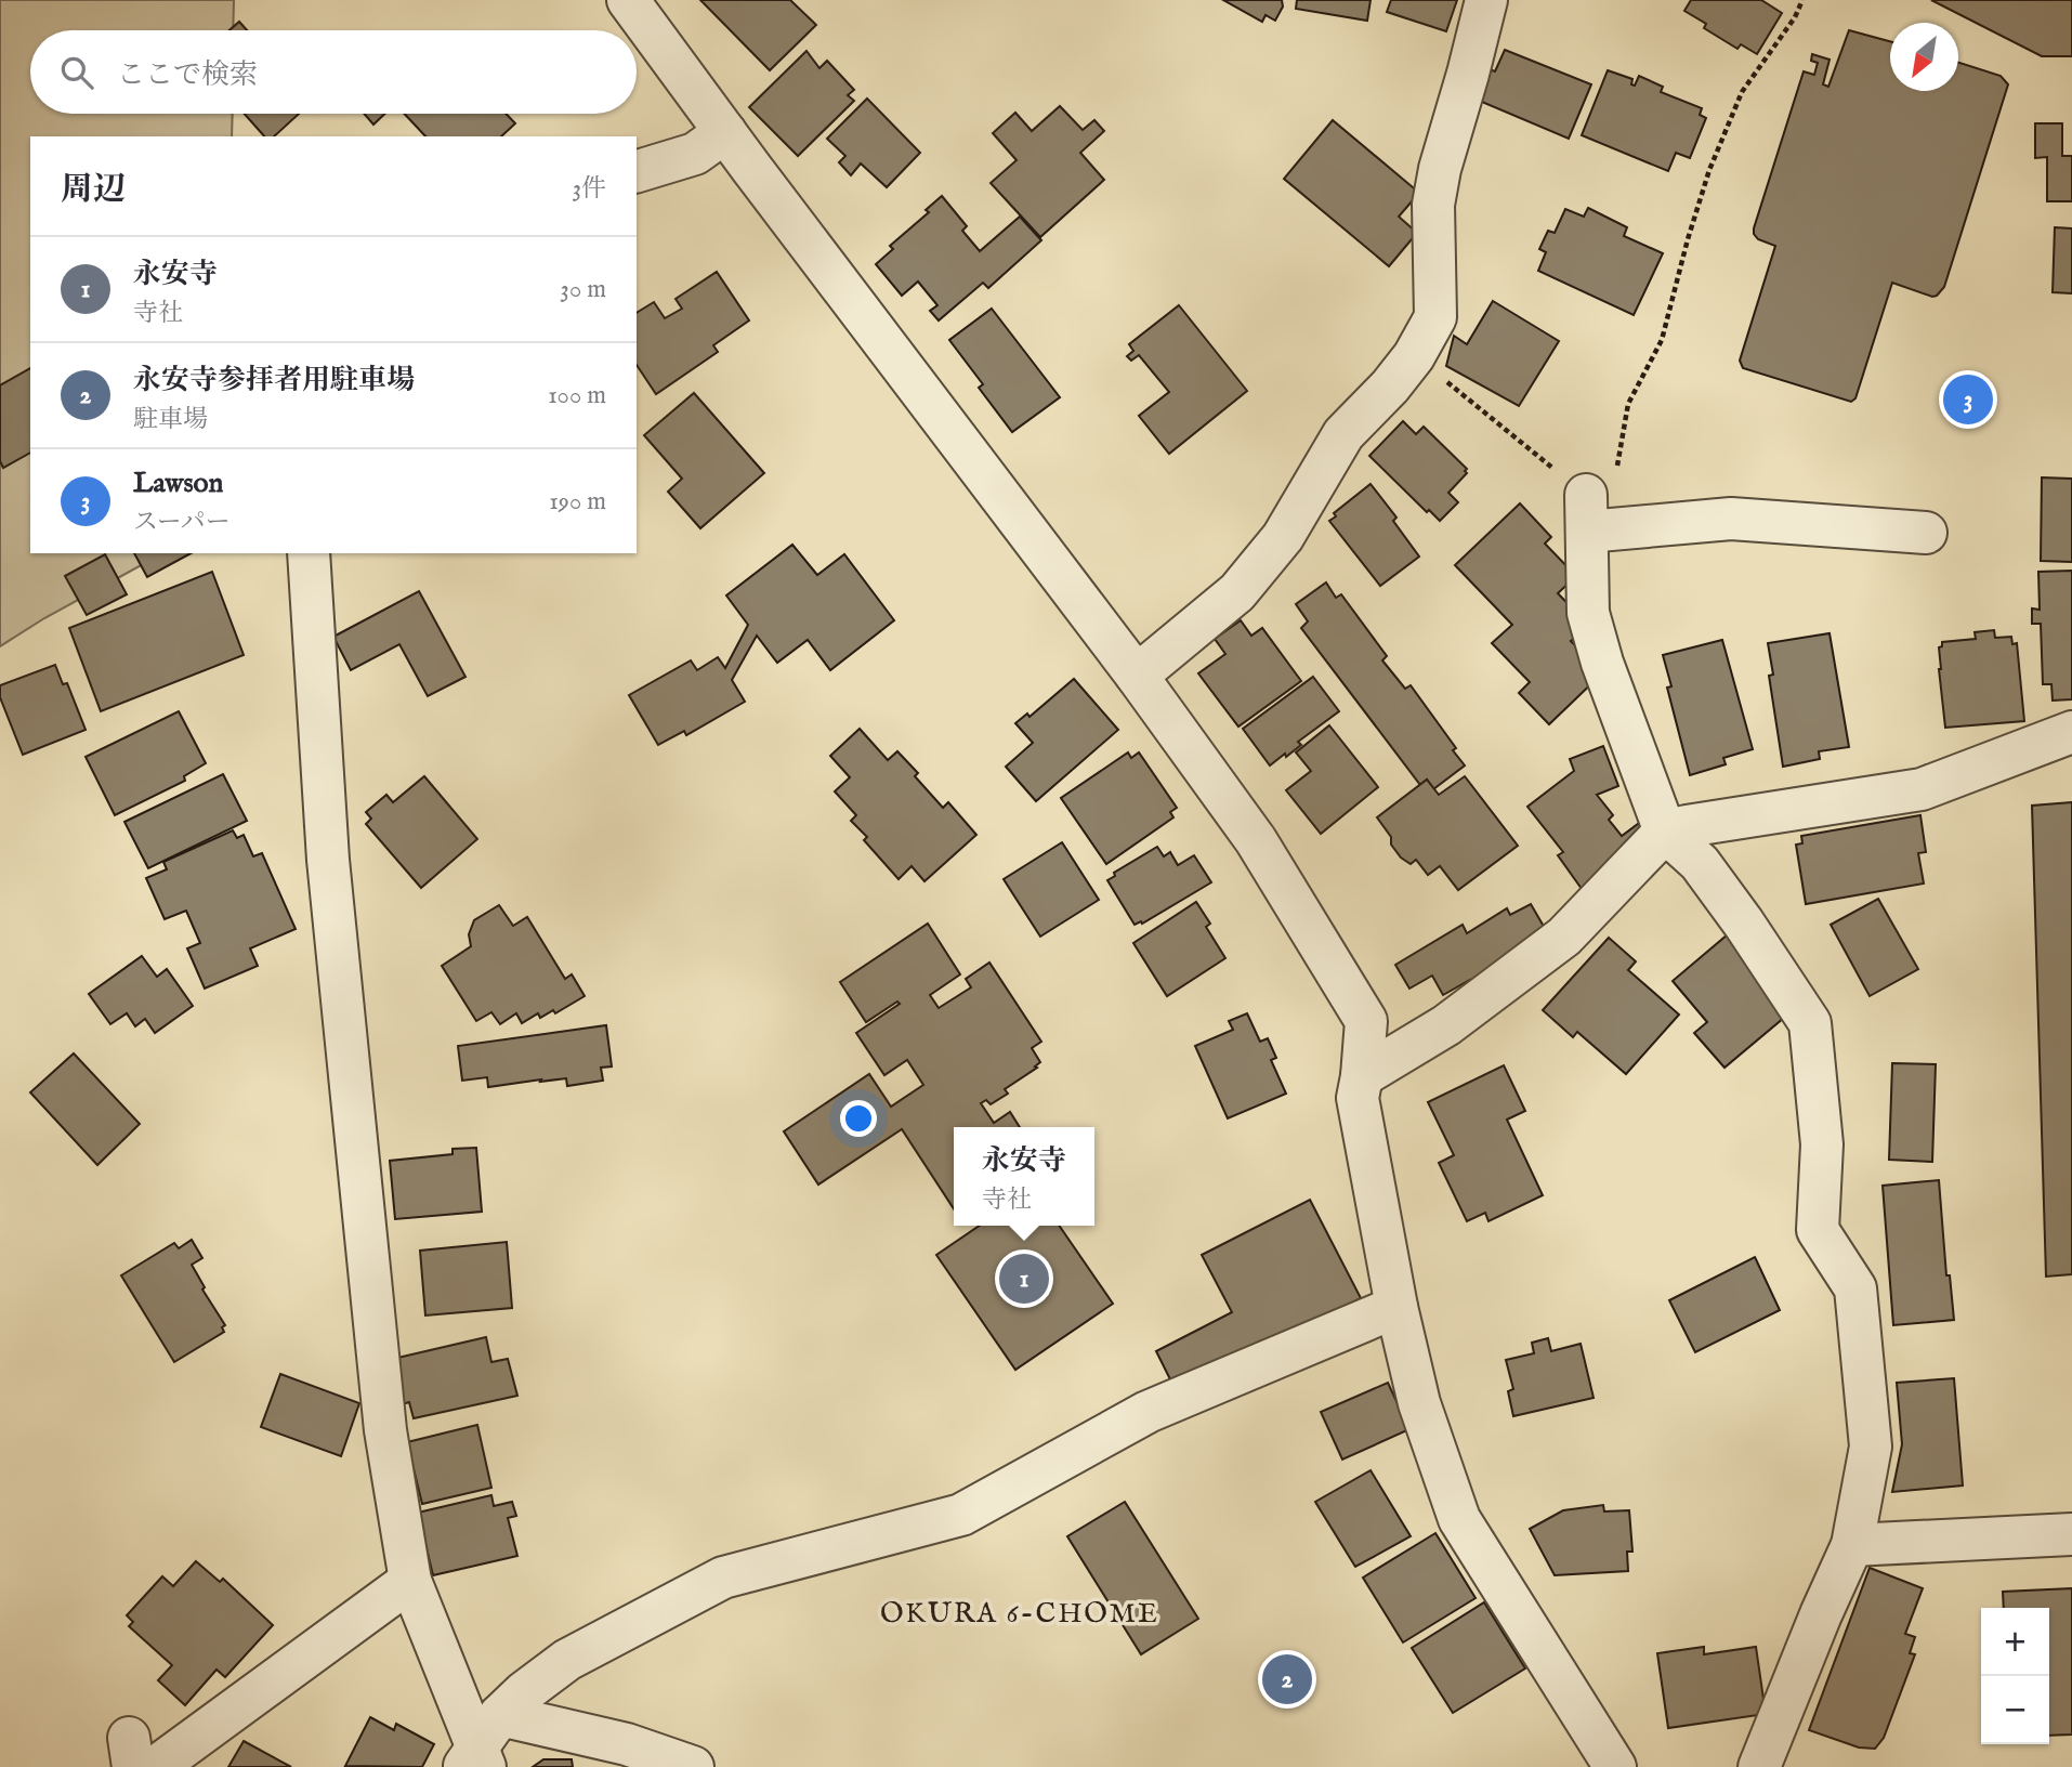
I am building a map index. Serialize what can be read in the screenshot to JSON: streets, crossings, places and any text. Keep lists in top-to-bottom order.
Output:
{
  "districts": ["OKURA 6-CHOME"],
  "north": "bottom left",
  "page": {
    "search": "ここで検索",
    "heading": ["周辺", "3件"],
    "list": [
      {
        "mark": "1",
        "name": "永安寺",
        "note": "寺社",
        "value": "30 m"
      },
      {
        "mark": "2",
        "name": "永安寺参拝者用駐車場",
        "note": "駐車場",
        "value": "100 m"
      },
      {
        "mark": "3",
        "name": "Lawson",
        "note": "スーパー",
        "value": "190 m"
      }
    ],
    "pins": ["3", "1", "2"],
    "popup": ["永安寺", "寺社"],
    "map_buttons": ["+", "−"]
  }
}
